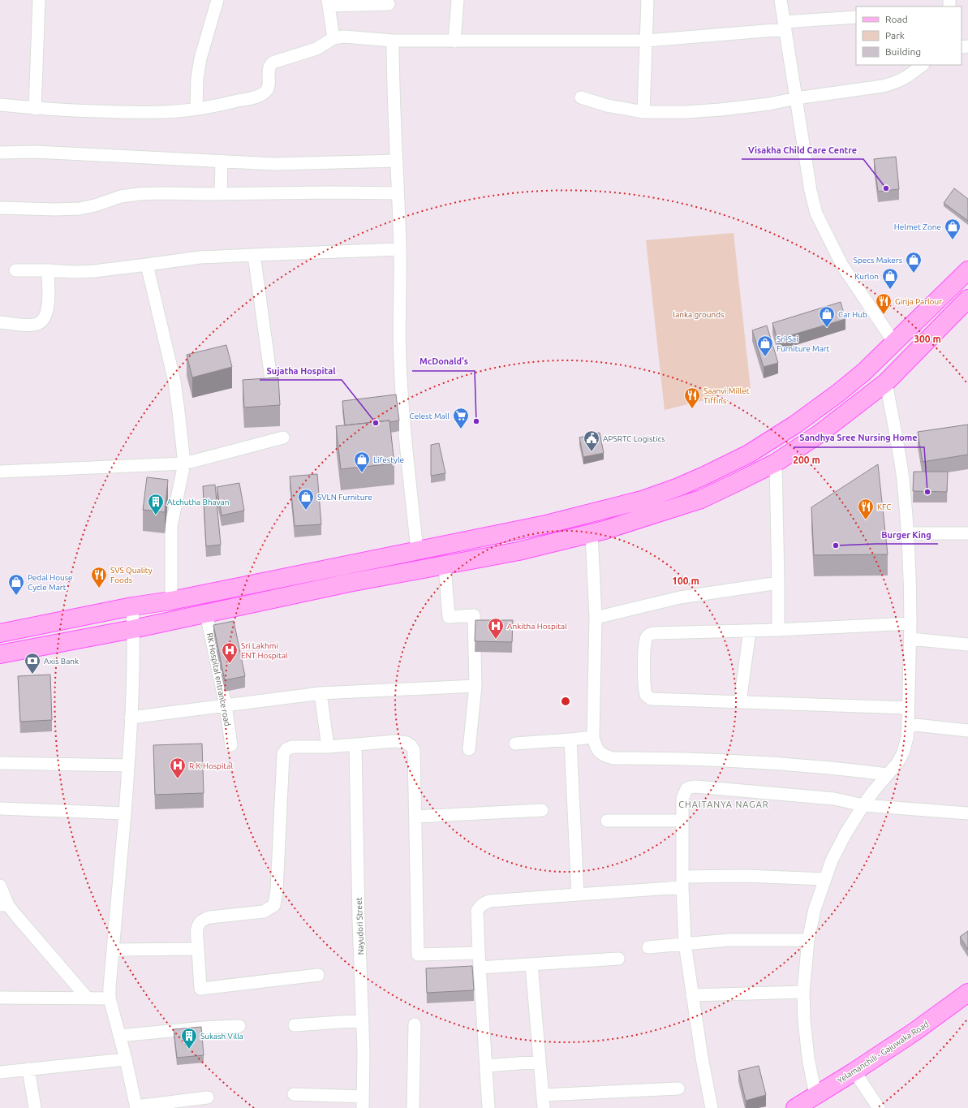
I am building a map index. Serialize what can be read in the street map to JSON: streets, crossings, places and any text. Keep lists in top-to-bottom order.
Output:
{
  "streets": {
    "main road": ["Yelamanchili - Gajuwaka Road"],
    "street": ["RK Hospital entrance road", "Nayudori Street"]
  },
  "districts": ["CHAITANYA NAGAR"],
  "parks": ["lanka grounds"],
  "places": {
    "other": [
      "Visakha Child Care Centre",
      "McDonald's",
      "Sujatha Hospital",
      "Sandhya Sree Nursing Home",
      "Burger King"
    ],
    "shop": [
      "Helmet Zone",
      "Specs Makers",
      "Kurlon",
      "Car Hub",
      "Sri Sai Furniture Mart",
      "Lifestyle",
      "SVLN Furniture",
      "Pedal House Cycle Mart"
    ],
    "restaurant": [
      "Girija Parlour",
      "Saanvi Millet Tiffins",
      "KFC",
      "SVS Quality Foods"
    ],
    "supermarket": ["Celest Mall"],
    "public building": ["APSRTC Logistics"],
    "building": ["Atchutha Bhavan", "Sukash Villa"],
    "hospital": ["Ankitha Hospital", "Sri Lakhmi ENT Hospital", "R K Hospital"],
    "bank": ["Axis Bank"]
  },
  "legend": ["Road", "Park", "Building"],
  "rings": ["300 m", "200 m", "100 m"]
}
